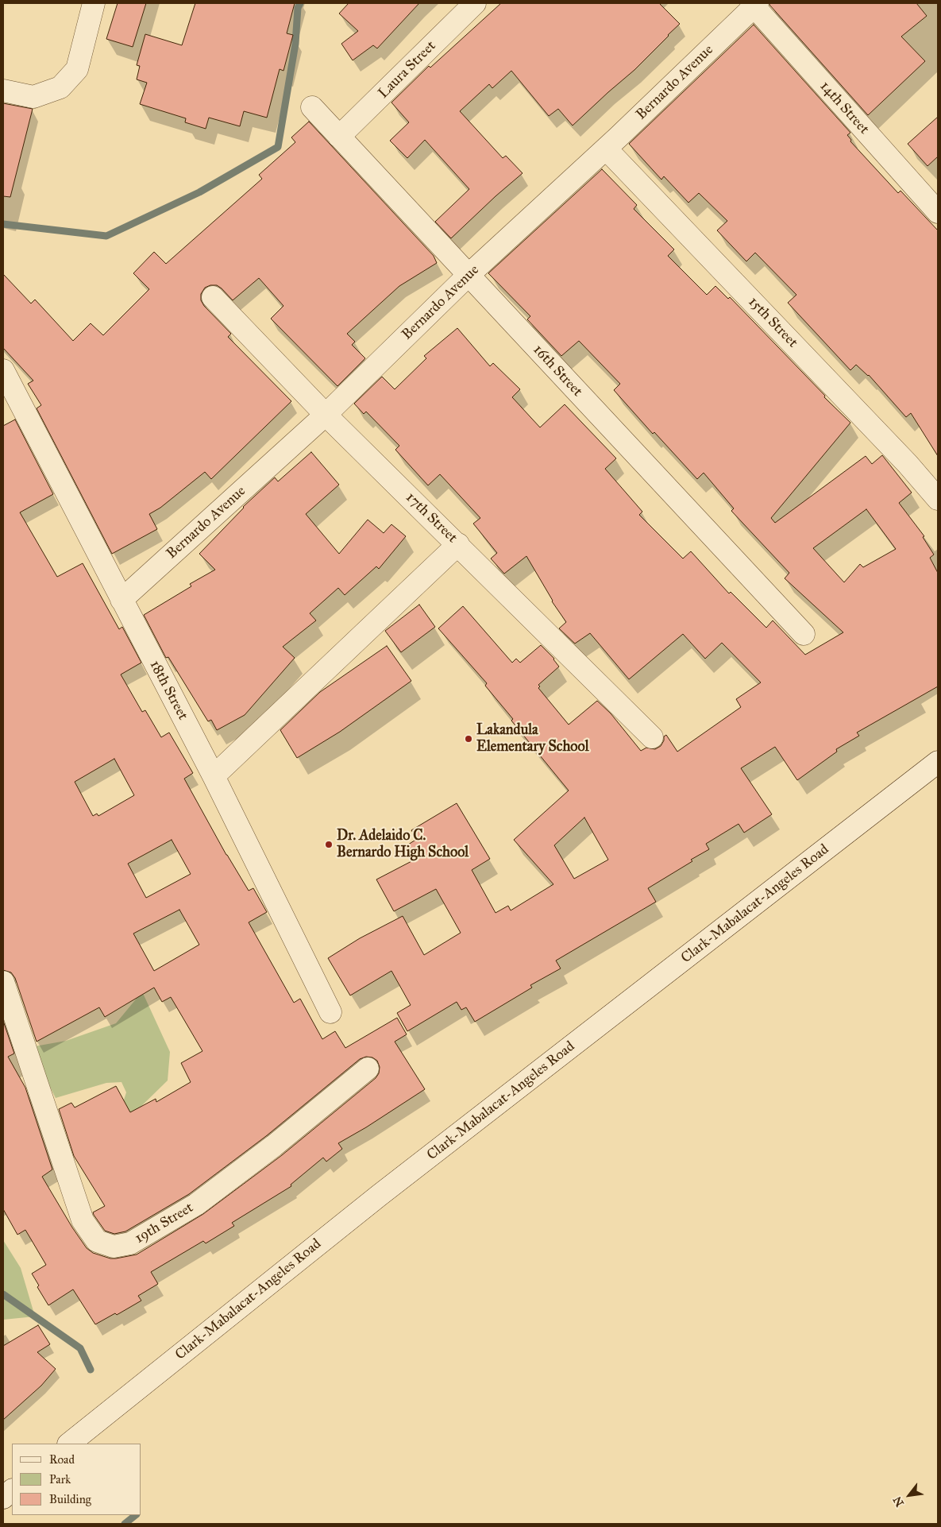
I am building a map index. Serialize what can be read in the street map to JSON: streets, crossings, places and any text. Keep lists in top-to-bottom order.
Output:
{
  "streets": {
    "street": [
      "Laura Street",
      "Bernardo Avenue",
      "14th Street",
      "15th Street",
      "16th Street",
      "17th Street",
      "18th Street",
      "Clark-Mabalacat-Angeles Road",
      "19th Street"
    ]
  },
  "crossings": [
    ["Laura Street", "16th Street"],
    ["Bernardo Avenue", "14th Street"],
    ["Bernardo Avenue", "15th Street"],
    ["Bernardo Avenue", "16th Street"],
    ["Bernardo Avenue", "17th Street"],
    ["Bernardo Avenue", "18th Street"]
  ],
  "places": ["Lakandula Elementary School", "Dr. Adelaido C. Bernardo High School"],
  "legend": ["Road", "Park", "Building"],
  "north": "bottom left"
}
